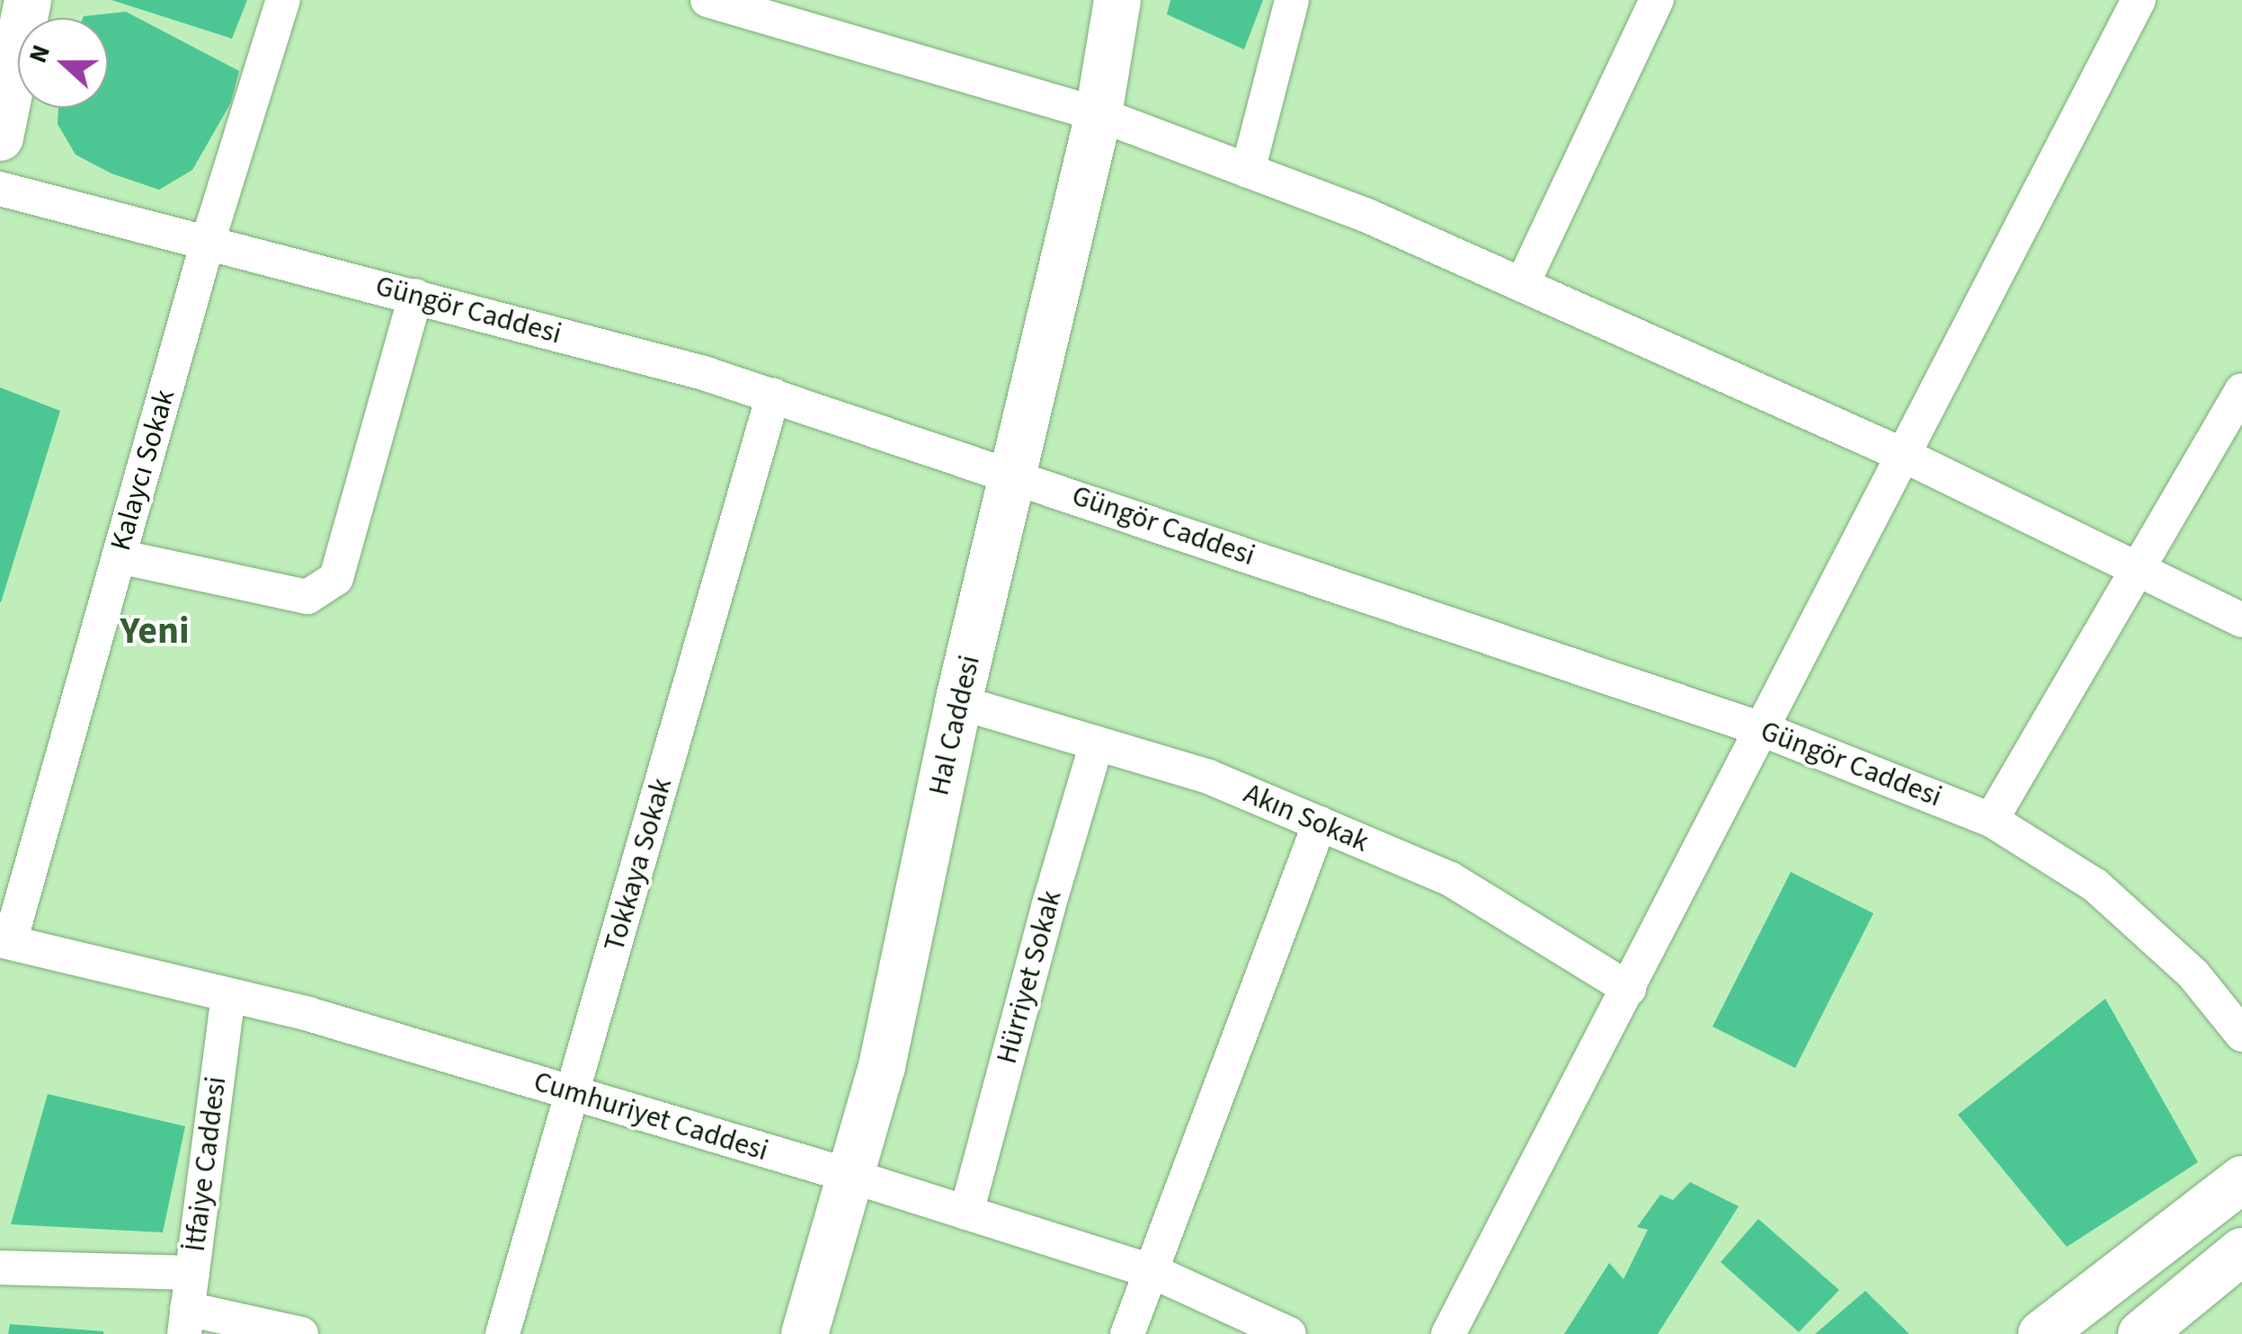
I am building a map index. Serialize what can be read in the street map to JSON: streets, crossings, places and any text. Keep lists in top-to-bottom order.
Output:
{
  "streets": {
    "street": [
      "Güngör Caddesi",
      "Kalaycı Sokak",
      "Hal Caddesi",
      "Akın Sokak",
      "Tokkaya Sokak",
      "Hürriyet Sokak",
      "Cumhuriyet Caddesi",
      "İtfaiye Caddesi"
    ]
  },
  "crossings": [
    ["Güngör Caddesi", "Kalaycı Sokak"],
    ["Güngör Caddesi", "Hal Caddesi"],
    ["Güngör Caddesi", "Tokkaya Sokak"],
    ["Kalaycı Sokak", "Cumhuriyet Caddesi"],
    ["Hal Caddesi", "Akın Sokak"],
    ["Hal Caddesi", "Cumhuriyet Caddesi"],
    ["Akın Sokak", "Hürriyet Sokak"],
    ["Tokkaya Sokak", "Cumhuriyet Caddesi"],
    ["Hürriyet Sokak", "Cumhuriyet Caddesi"],
    ["Cumhuriyet Caddesi", "İtfaiye Caddesi"]
  ],
  "districts": ["Yeni"],
  "north": "left"
}
